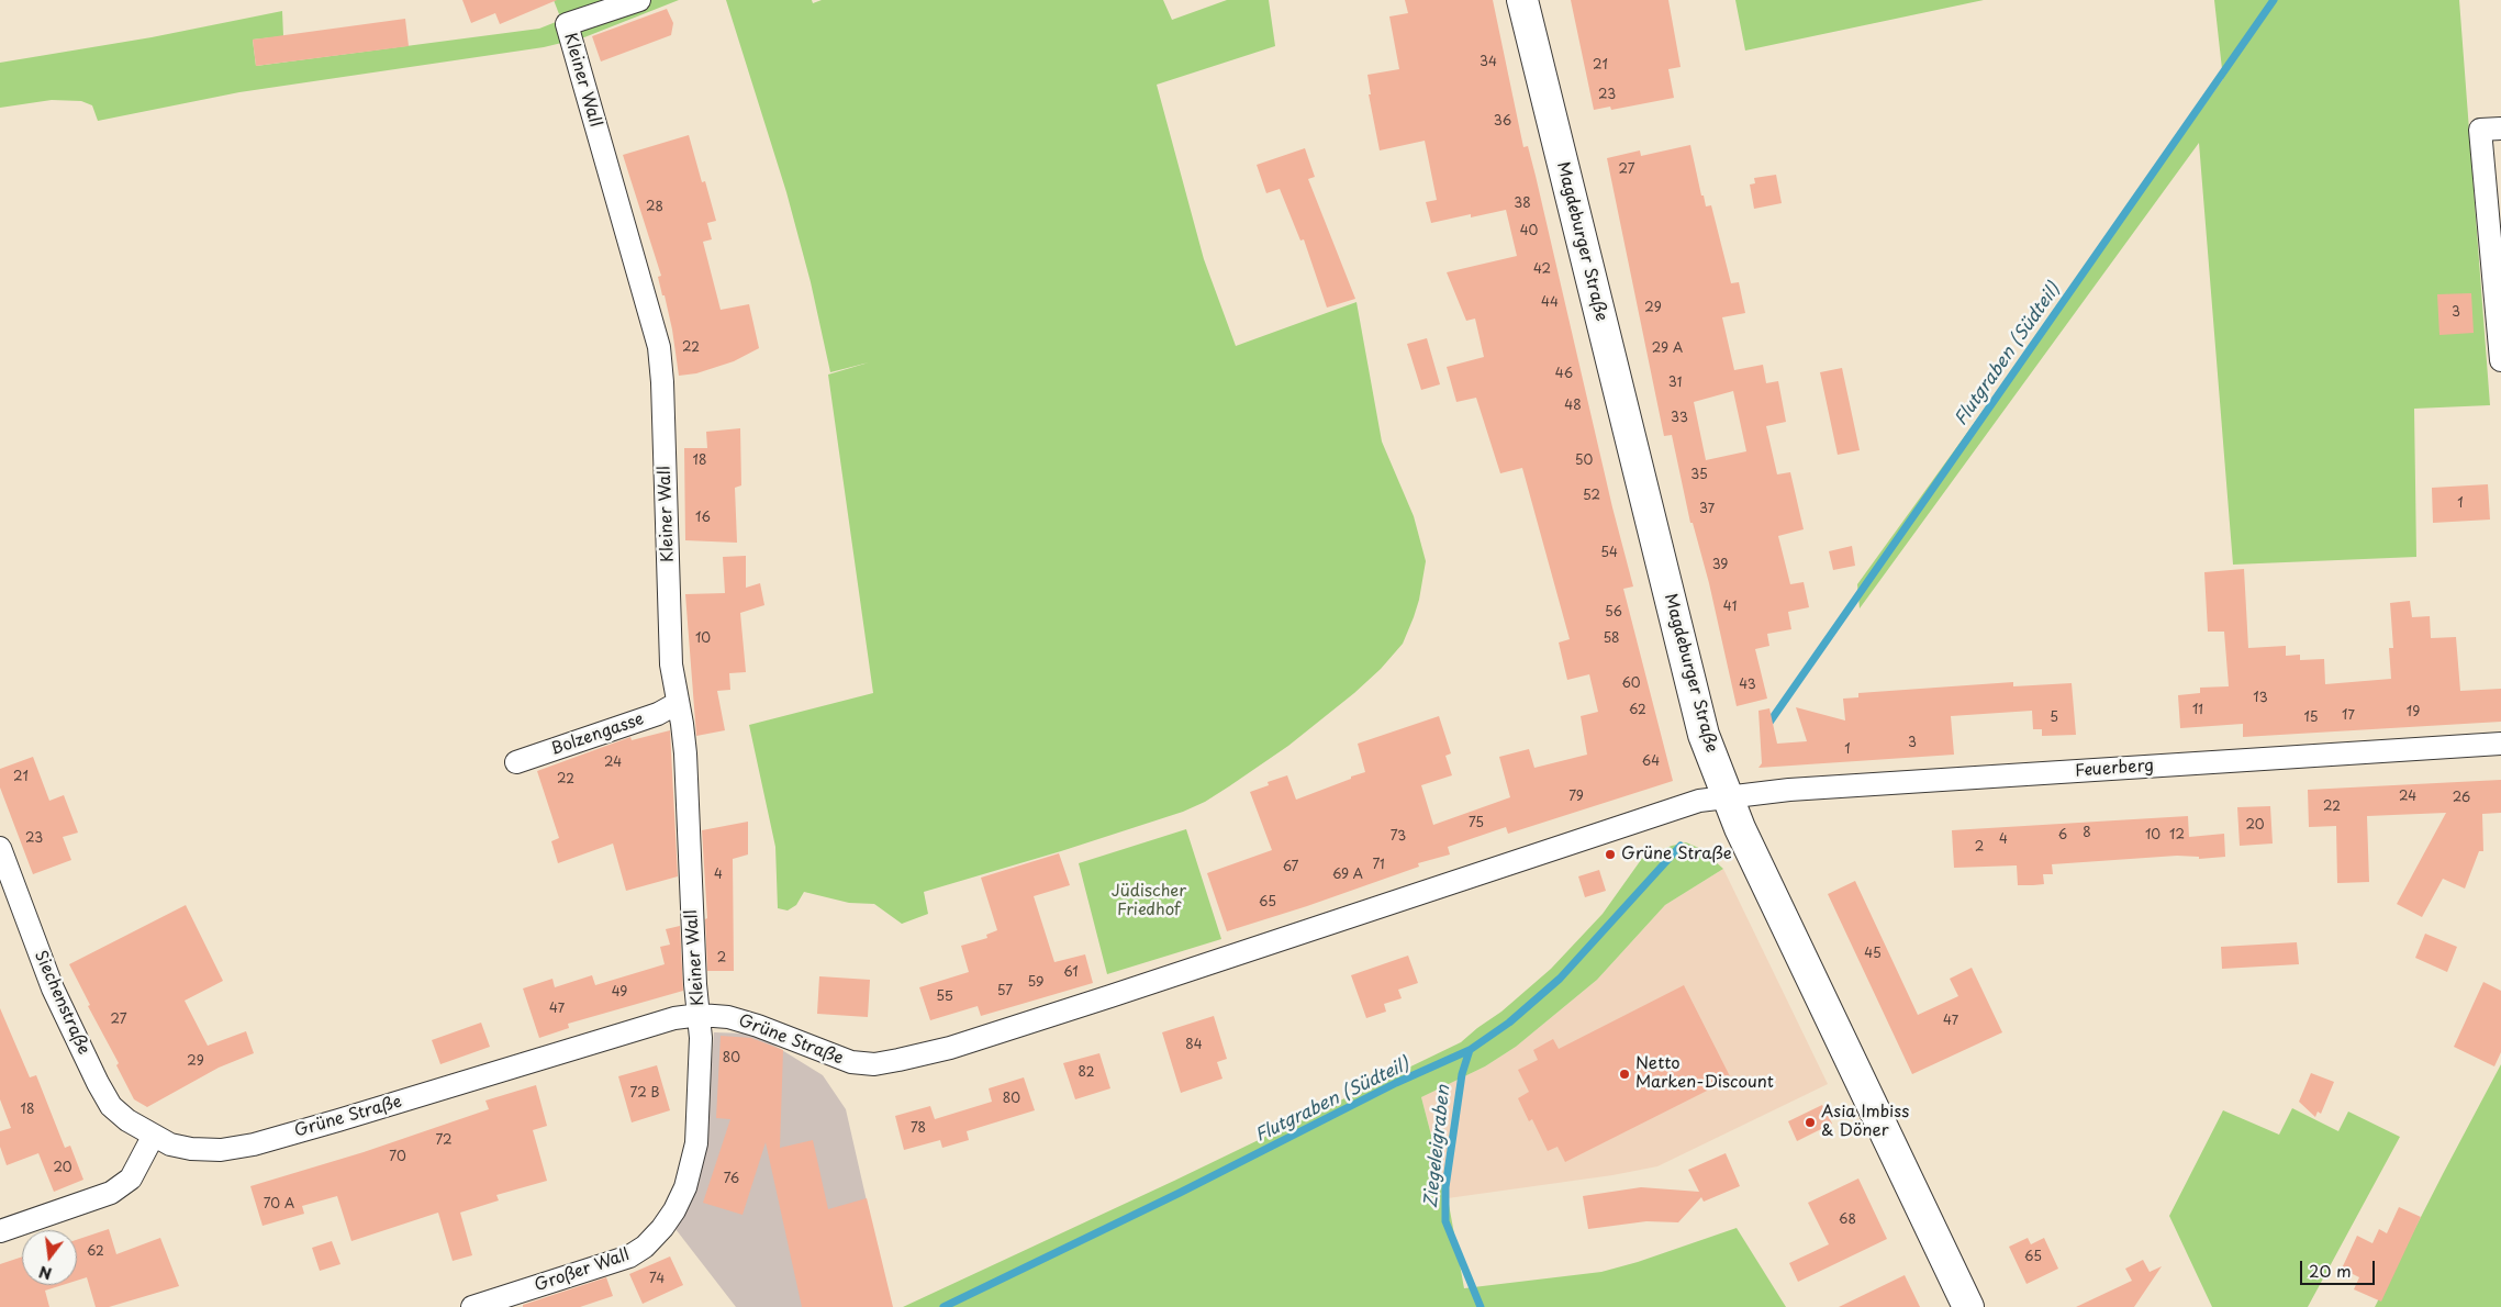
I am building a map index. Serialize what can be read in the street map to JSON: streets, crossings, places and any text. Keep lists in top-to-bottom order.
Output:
{
  "streets": {
    "main road": ["Magdeburger Straße"],
    "street": [
      "Kleiner Wall",
      "Bolzengasse",
      "Feuerberg",
      "Siechenstraße",
      "Grüne Straße",
      "Großer Wall"
    ]
  },
  "crossings": [
    ["Kleiner Wall", "Bolzengasse"],
    ["Kleiner Wall", "Grüne Straße"],
    ["Kleiner Wall", "Großer Wall"],
    ["Magdeburger Straße", "Feuerberg"],
    ["Magdeburger Straße", "Grüne Straße"],
    ["Feuerberg", "Grüne Straße"],
    ["Siechenstraße", "Grüne Straße"],
    ["Grüne Straße", "Großer Wall"]
  ],
  "water": ["Flutgraben (Südteil)", "Ziegeleigraben"],
  "parks": ["Jüdischer Friedhof"],
  "places": ["Grüne Straße", "Netto Marken-Discount", "Asia Imbiss & Döner"],
  "house_numbers": [
    "34",
    "21",
    "23",
    "36",
    "27",
    "38",
    "28",
    "40",
    "42",
    "44",
    "29",
    "3",
    "22",
    "29 A",
    "46",
    "31",
    "48",
    "33",
    "18",
    "50",
    "35",
    "52",
    "1",
    "37",
    "16",
    "54",
    "39",
    "41",
    "56",
    "10",
    "58",
    "60",
    "43",
    "13",
    "62",
    "11",
    "19",
    "17",
    "5",
    "15",
    "3",
    "1",
    "64",
    "24",
    "21",
    "22",
    "79",
    "24",
    "26",
    "22",
    "75",
    "20",
    "8",
    "6",
    "10",
    "12",
    "73",
    "23",
    "4",
    "2",
    "71",
    "67",
    "4",
    "69 A",
    "65",
    "45",
    "2",
    "61",
    "59",
    "57",
    "49",
    "55",
    "47",
    "27",
    "47",
    "84",
    "80",
    "29",
    "82",
    "72 B",
    "80",
    "18",
    "78",
    "72",
    "70",
    "20",
    "76",
    "70 A",
    "68",
    "62",
    "65",
    "74"
  ],
  "scale_bar": "20 m",
  "north": "bottom"
}
